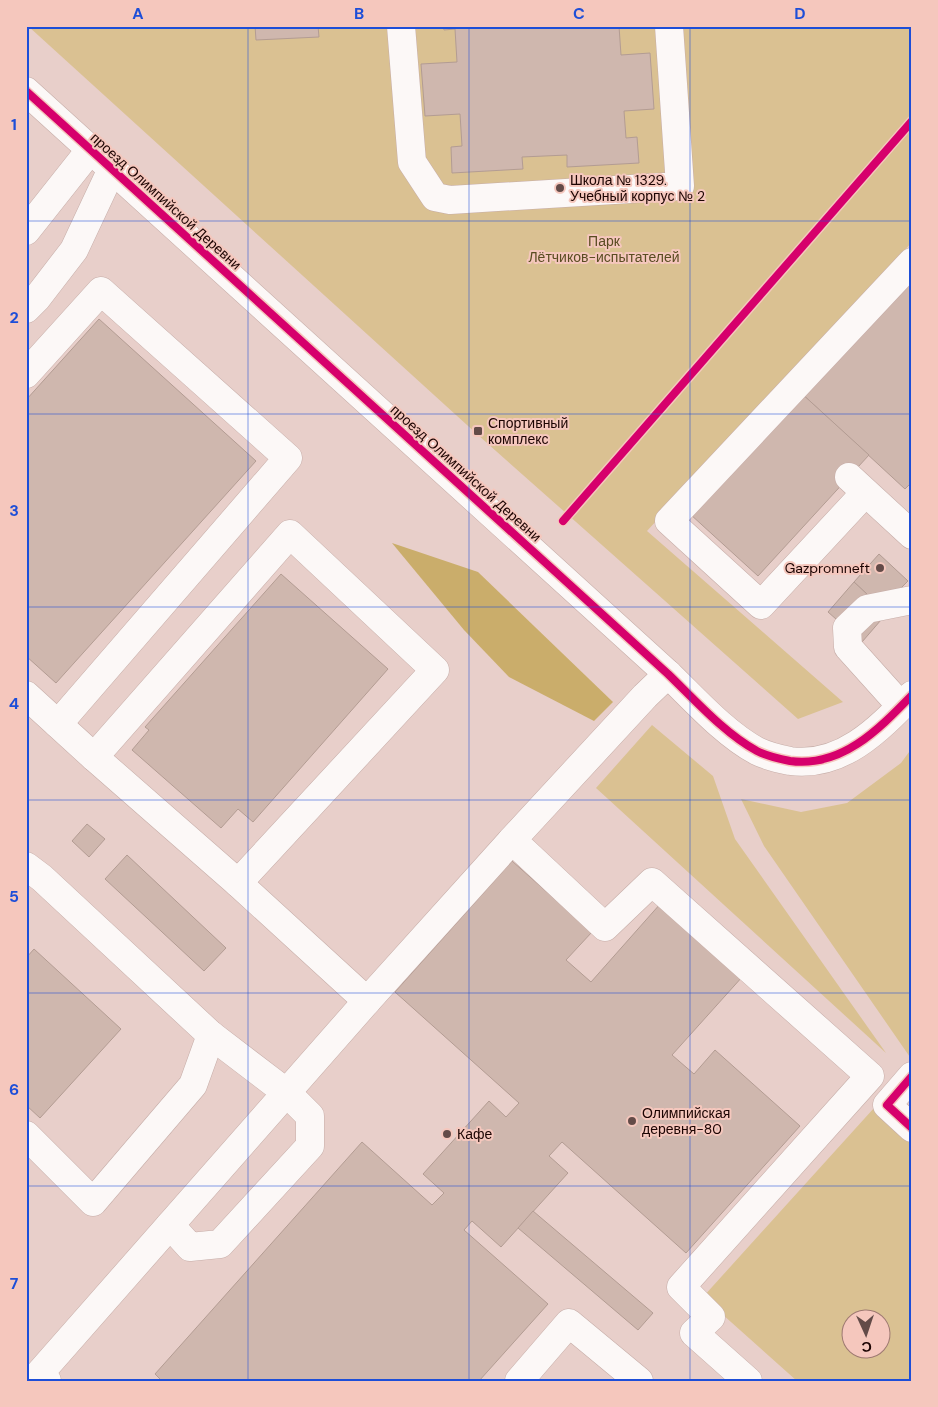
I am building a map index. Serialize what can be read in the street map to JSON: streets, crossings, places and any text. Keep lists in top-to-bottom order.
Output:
{
  "streets": {
    "street": ["проезд Олимпийской Деревни"]
  },
  "parks": ["Парк Лётчиков-испытателей"],
  "places": {
    "other": [
      "Школа № 1329. Учебный корпус № 2",
      "Gazpromneft",
      "Олимпийская деревня-80",
      "Кафе"
    ],
    "transit": ["Спортивный комплекс"]
  },
  "north": "bottom",
  "grid": {
    "columns": [
      "A",
      "B",
      "C",
      "D"
    ],
    "rows": [
      "1",
      "2",
      "3",
      "4",
      "5",
      "6",
      "7"
    ]
  }
}
